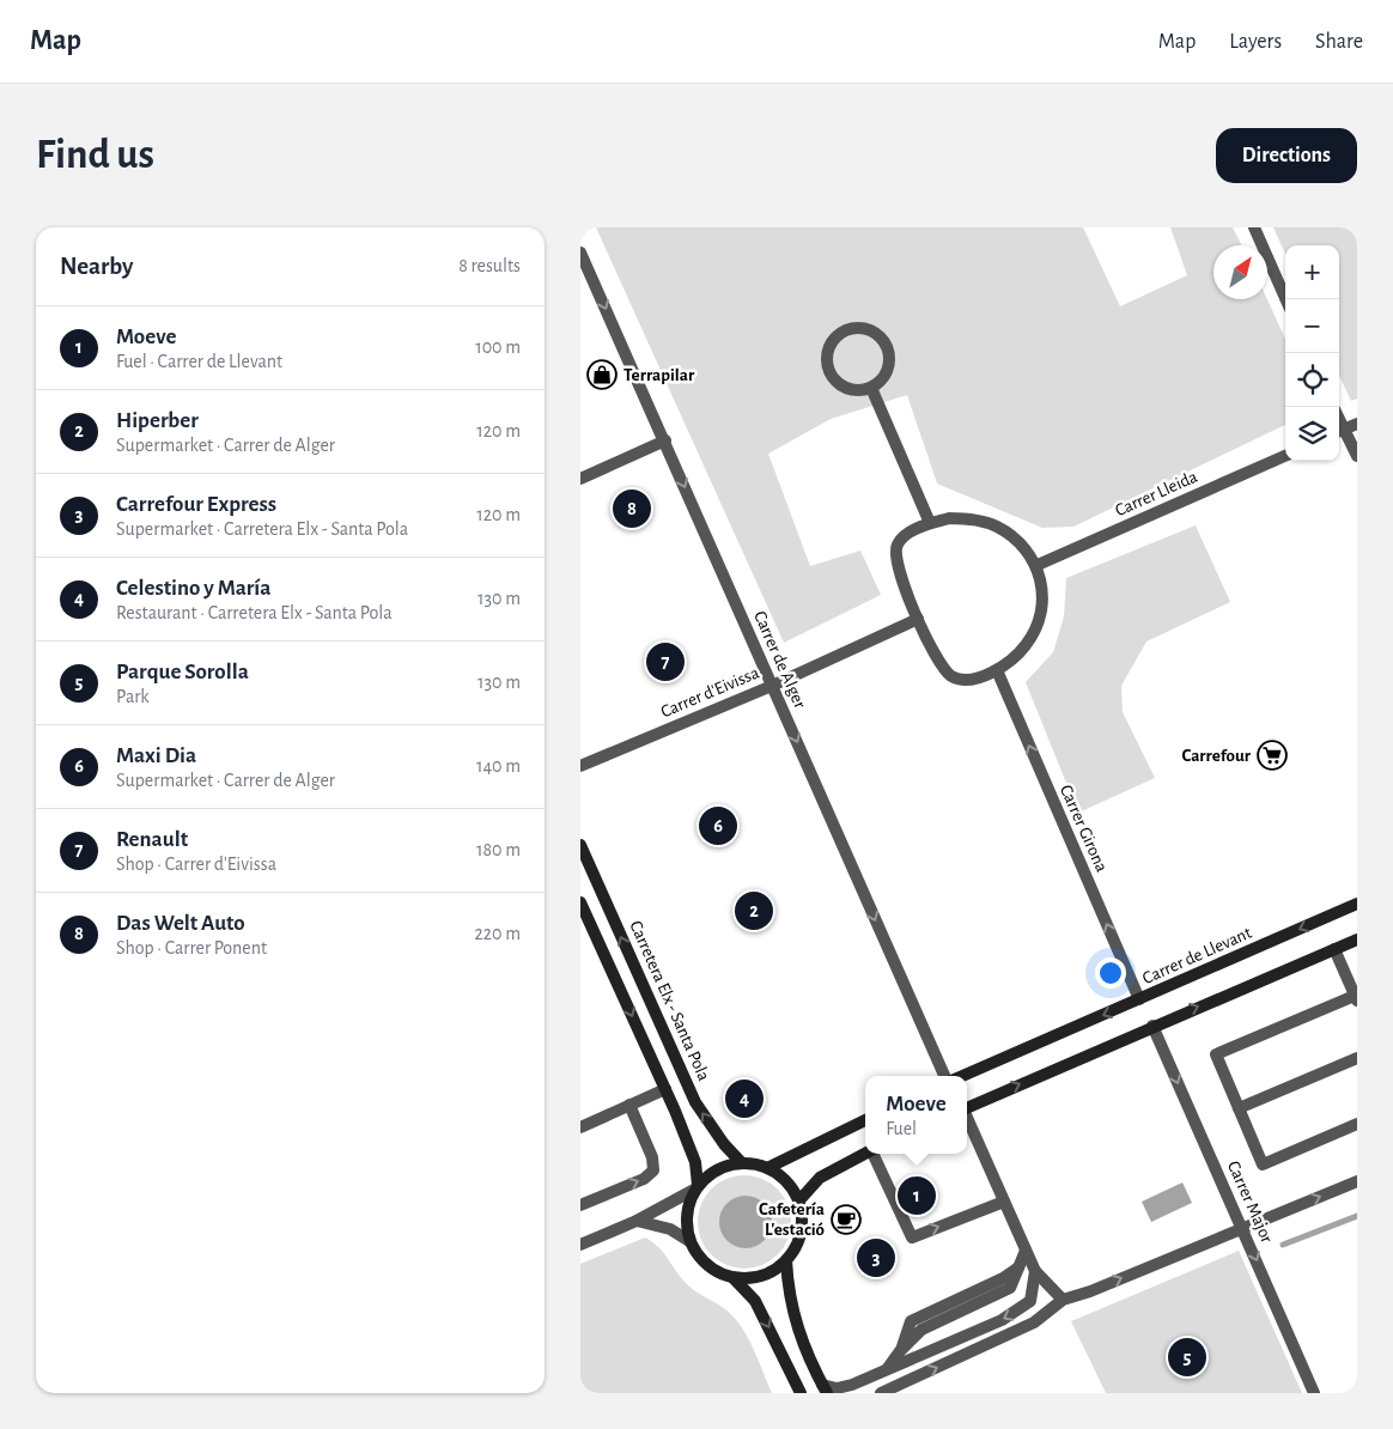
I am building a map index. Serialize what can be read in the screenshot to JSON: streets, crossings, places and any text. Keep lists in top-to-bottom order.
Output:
{
  "streets": {
    "main road": ["Carrer de Llevant", "Carretera Elx - Santa Pola"],
    "street": [
      "Carrer Lleida",
      "Carrer de Alger",
      "Carrer d'Eivissa",
      "Carrer Girona",
      "Carrer Major"
    ]
  },
  "crossings": [
    ["Carrer Lleida", "Carrer d'Eivissa"],
    ["Carrer Lleida", "Carrer Girona"],
    ["Carrer de Alger", "Carrer d'Eivissa"],
    ["Carrer d'Eivissa", "Carrer Girona"],
    ["Carrer Girona", "Carrer de Llevant"]
  ],
  "one_way": ["Carrer de Alger", "Carrer Girona", "Carrer Major"],
  "places": {
    "shop": ["Terrapilar"],
    "supermarket": ["Carrefour"],
    "cafe": ["Cafetería L'estació"]
  },
  "north": "top right",
  "page": {
    "header": "Map",
    "nav": ["Map", "Layers", "Share"],
    "buttons": "Directions",
    "title": "Find us",
    "heading": ["Nearby", "8 results"],
    "map_buttons": ["+", "−"],
    "list": [
      {
        "mark": "1",
        "name": "Moeve",
        "note": "Fuel · Carrer de Llevant",
        "value": "100 m"
      },
      {
        "mark": "2",
        "name": "Hiperber",
        "note": "Supermarket · Carrer de Alger",
        "value": "120 m"
      },
      {
        "mark": "3",
        "name": "Carrefour Express",
        "note": "Supermarket · Carretera Elx - Santa Pola",
        "value": "120 m"
      },
      {
        "mark": "4",
        "name": "Celestino y María",
        "note": "Restaurant · Carretera Elx - Santa Pola",
        "value": "130 m"
      },
      {
        "mark": "5",
        "name": "Parque Sorolla",
        "note": "Park",
        "value": "130 m"
      },
      {
        "mark": "6",
        "name": "Maxi Dia",
        "note": "Supermarket · Carrer de Alger",
        "value": "140 m"
      },
      {
        "mark": "7",
        "name": "Renault",
        "note": "Shop · Carrer d'Eivissa",
        "value": "180 m"
      },
      {
        "mark": "8",
        "name": "Das Welt Auto",
        "note": "Shop · Carrer Ponent",
        "value": "220 m"
      }
    ],
    "pins": [
      "8",
      "7",
      "6",
      "2",
      "4",
      "1",
      "3",
      "5"
    ],
    "popup": ["Moeve", "Fuel"]
  }
}
